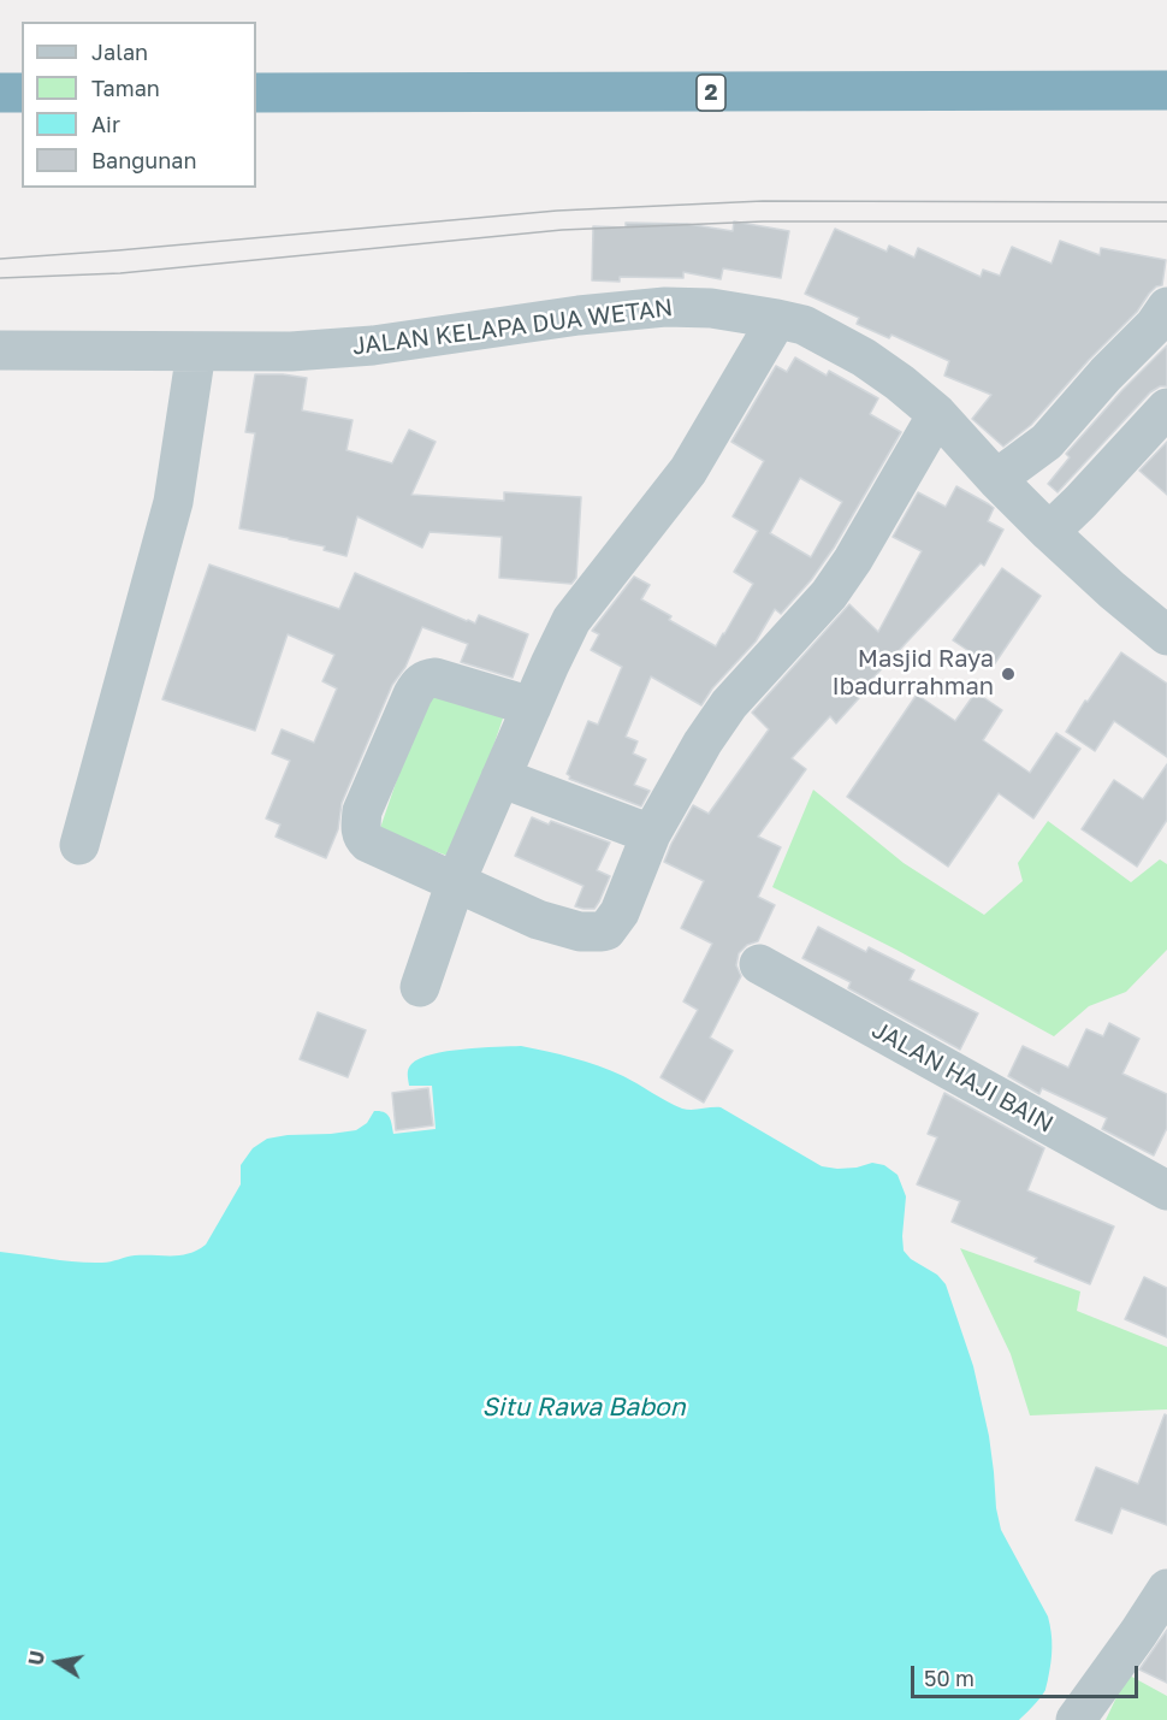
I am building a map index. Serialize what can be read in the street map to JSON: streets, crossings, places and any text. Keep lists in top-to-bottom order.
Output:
{
  "streets": {
    "highway": ["2"],
    "street": ["JALAN KELAPA DUA WETAN", "JALAN HAJI BAIN"]
  },
  "water": ["Situ Rawa Babon"],
  "places": ["Masjid Raya Ibadurrahman"],
  "legend": [
    "Jalan",
    "Taman",
    "Air",
    "Bangunan"
  ],
  "scale_bar": "50 m",
  "north": "left"
}
